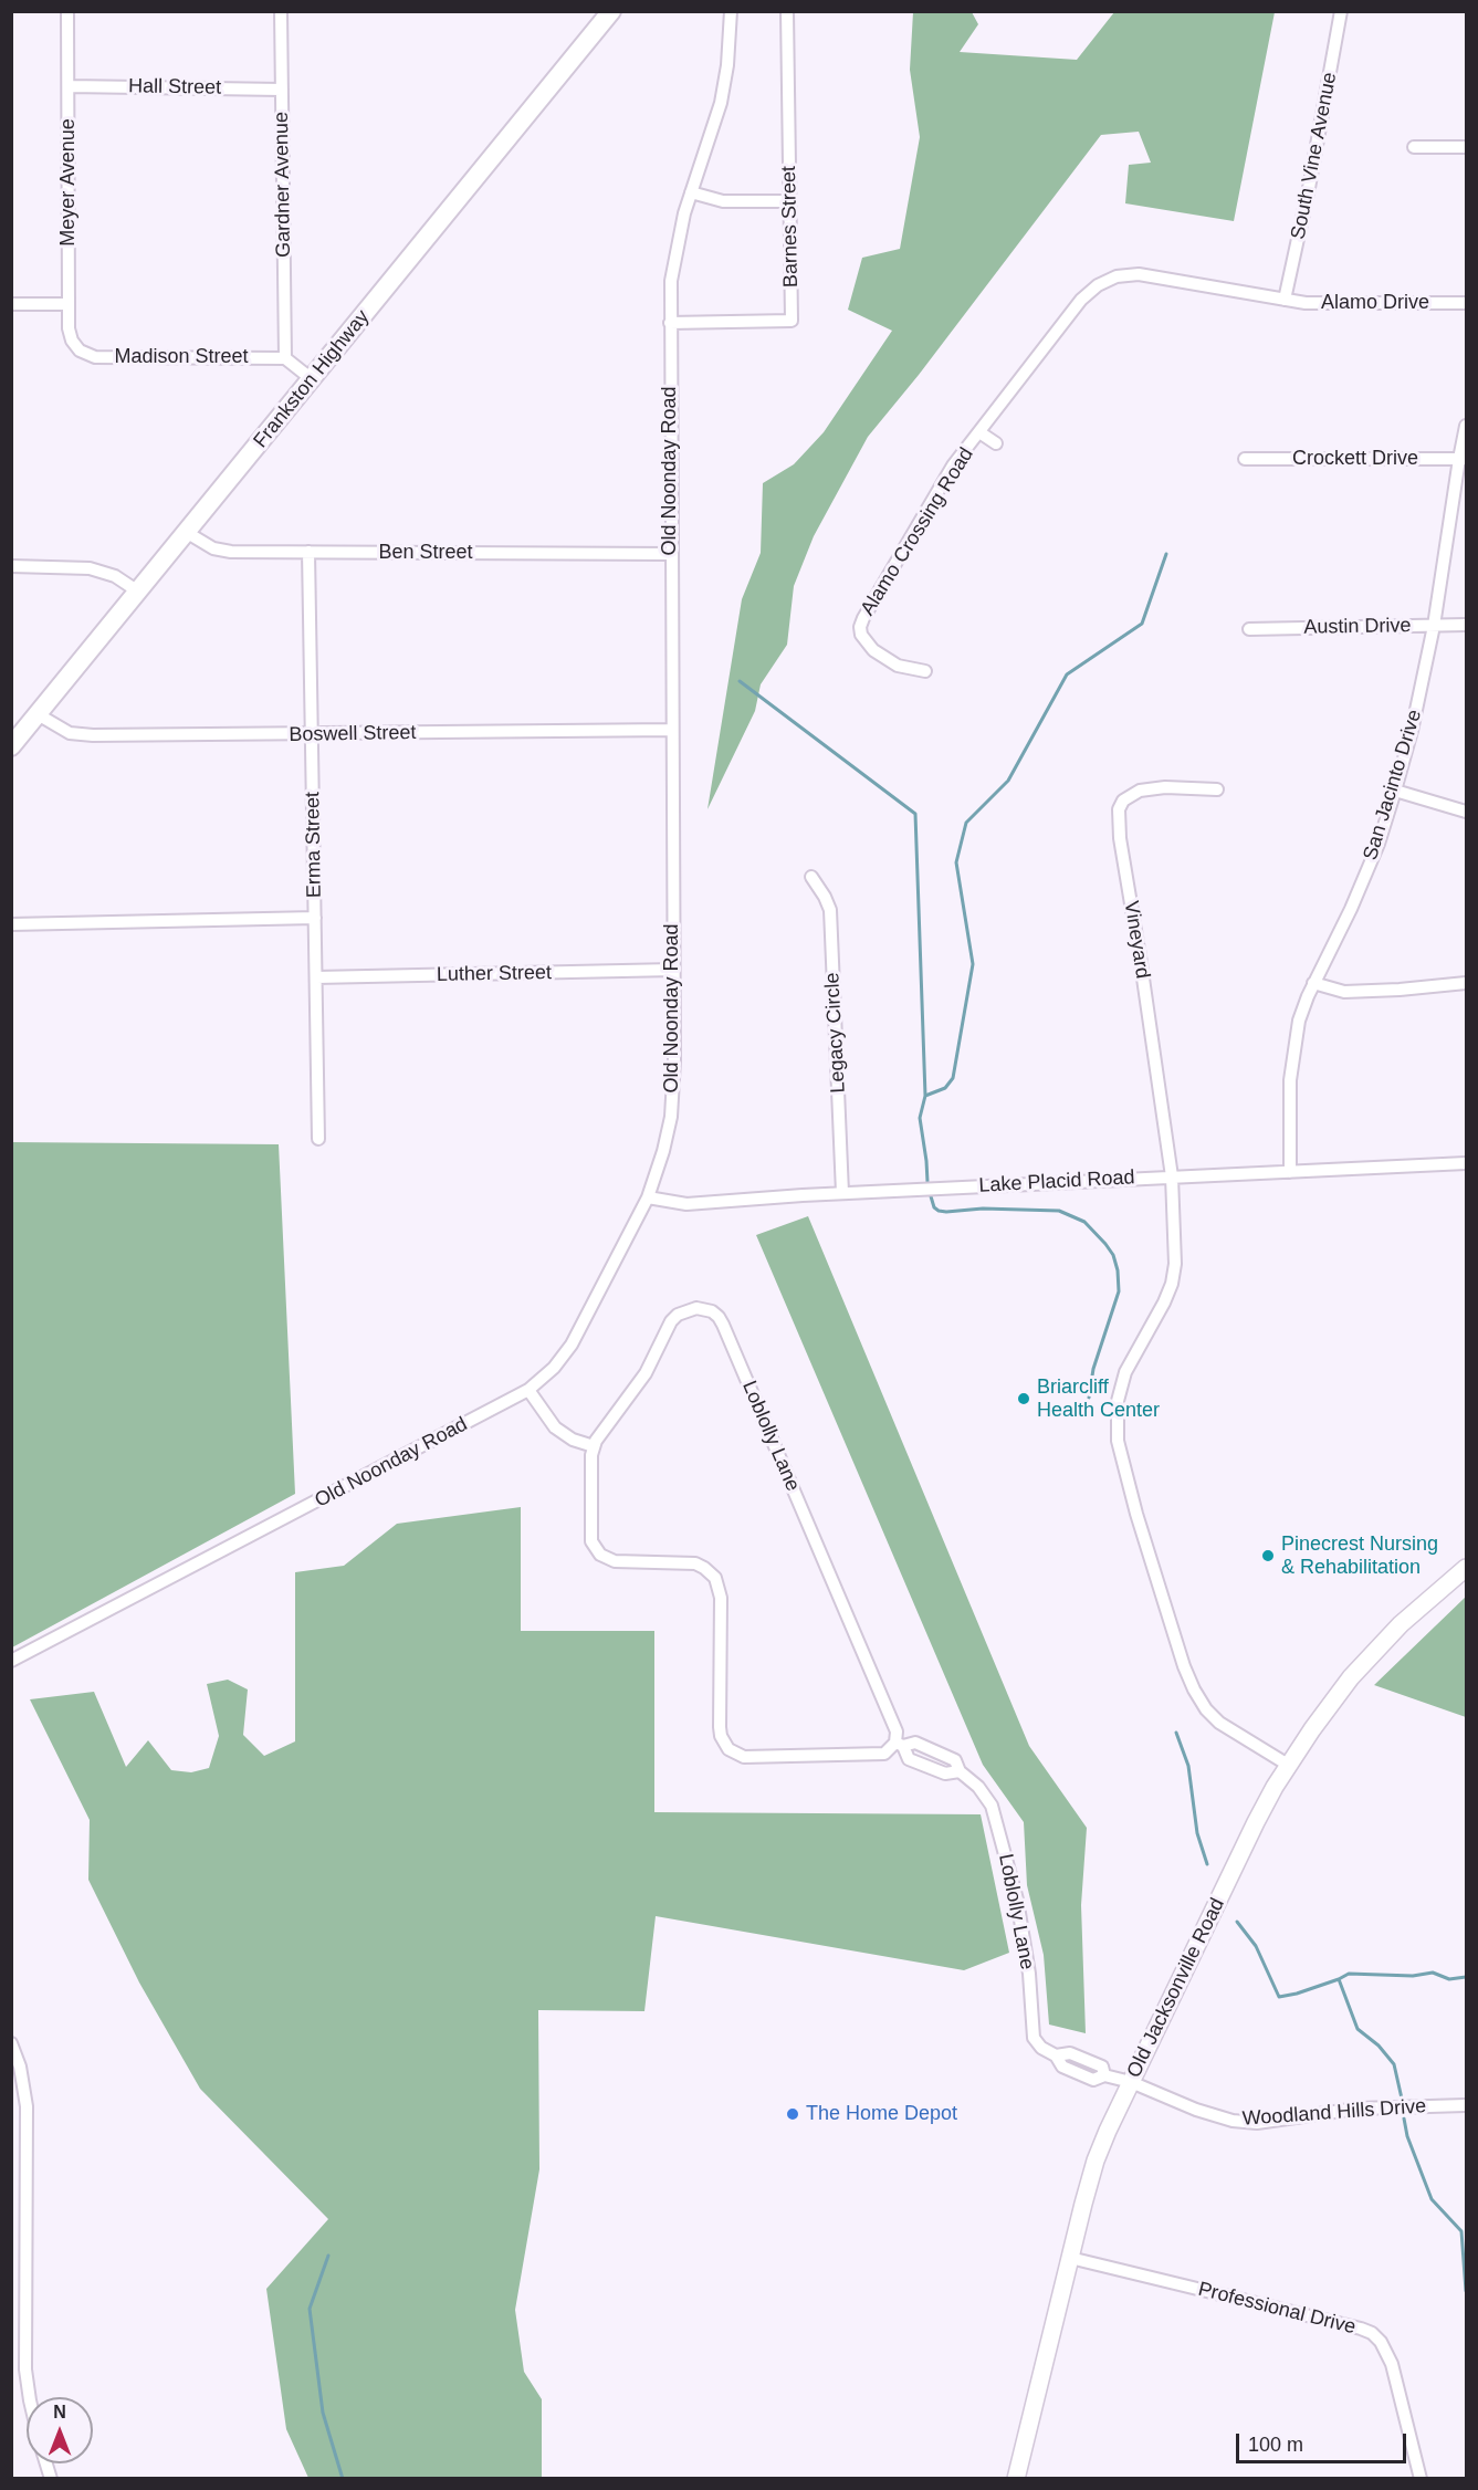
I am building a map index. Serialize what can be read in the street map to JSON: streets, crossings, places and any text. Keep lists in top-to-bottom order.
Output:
{
  "streets": {
    "main road": ["Frankston Highway", "Old Jacksonville Road"],
    "street": [
      "Hall Street",
      "South Vine Avenue",
      "Meyer Avenue",
      "Gardner Avenue",
      "Barnes Street",
      "Alamo Drive",
      "Madison Street",
      "Crockett Drive",
      "Old Noonday Road",
      "Alamo Crossing Road",
      "Ben Street",
      "Austin Drive",
      "Boswell Street",
      "San Jacinto Drive",
      "Erma Street",
      "Vineyard",
      "Luther Street",
      "Legacy Circle",
      "Lake Placid Road",
      "Loblolly Lane",
      "Woodland Hills Drive",
      "Professional Drive"
    ]
  },
  "crossings": [
    ["Hall Street", "Meyer Avenue"],
    ["Hall Street", "Gardner Avenue"],
    ["South Vine Avenue", "Alamo Drive"],
    ["South Vine Avenue", "Alamo Crossing Road"],
    ["Meyer Avenue", "Madison Street"],
    ["Gardner Avenue", "Madison Street"],
    ["Barnes Street", "Old Noonday Road"],
    ["Alamo Drive", "Alamo Crossing Road"],
    ["Frankston Highway", "Ben Street"],
    ["Frankston Highway", "Boswell Street"],
    ["Crockett Drive", "San Jacinto Drive"],
    ["Old Noonday Road", "Ben Street"],
    ["Old Noonday Road", "Boswell Street"],
    ["Old Noonday Road", "Luther Street"],
    ["Old Noonday Road", "Lake Placid Road"],
    ["Ben Street", "Erma Street"],
    ["Austin Drive", "San Jacinto Drive"],
    ["Boswell Street", "Erma Street"],
    ["San Jacinto Drive", "Lake Placid Road"],
    ["Erma Street", "Luther Street"],
    ["Vineyard", "Lake Placid Road"],
    ["Legacy Circle", "Lake Placid Road"],
    ["Loblolly Lane", "Old Jacksonville Road"],
    ["Loblolly Lane", "Woodland Hills Drive"],
    ["Old Jacksonville Road", "Woodland Hills Drive"],
    ["Old Jacksonville Road", "Professional Drive"]
  ],
  "places": ["Briarcliff Health Center", "Pinecrest Nursing & Rehabilitation", "The Home Depot"],
  "scale_bar": "100 m",
  "north": "top"
}
